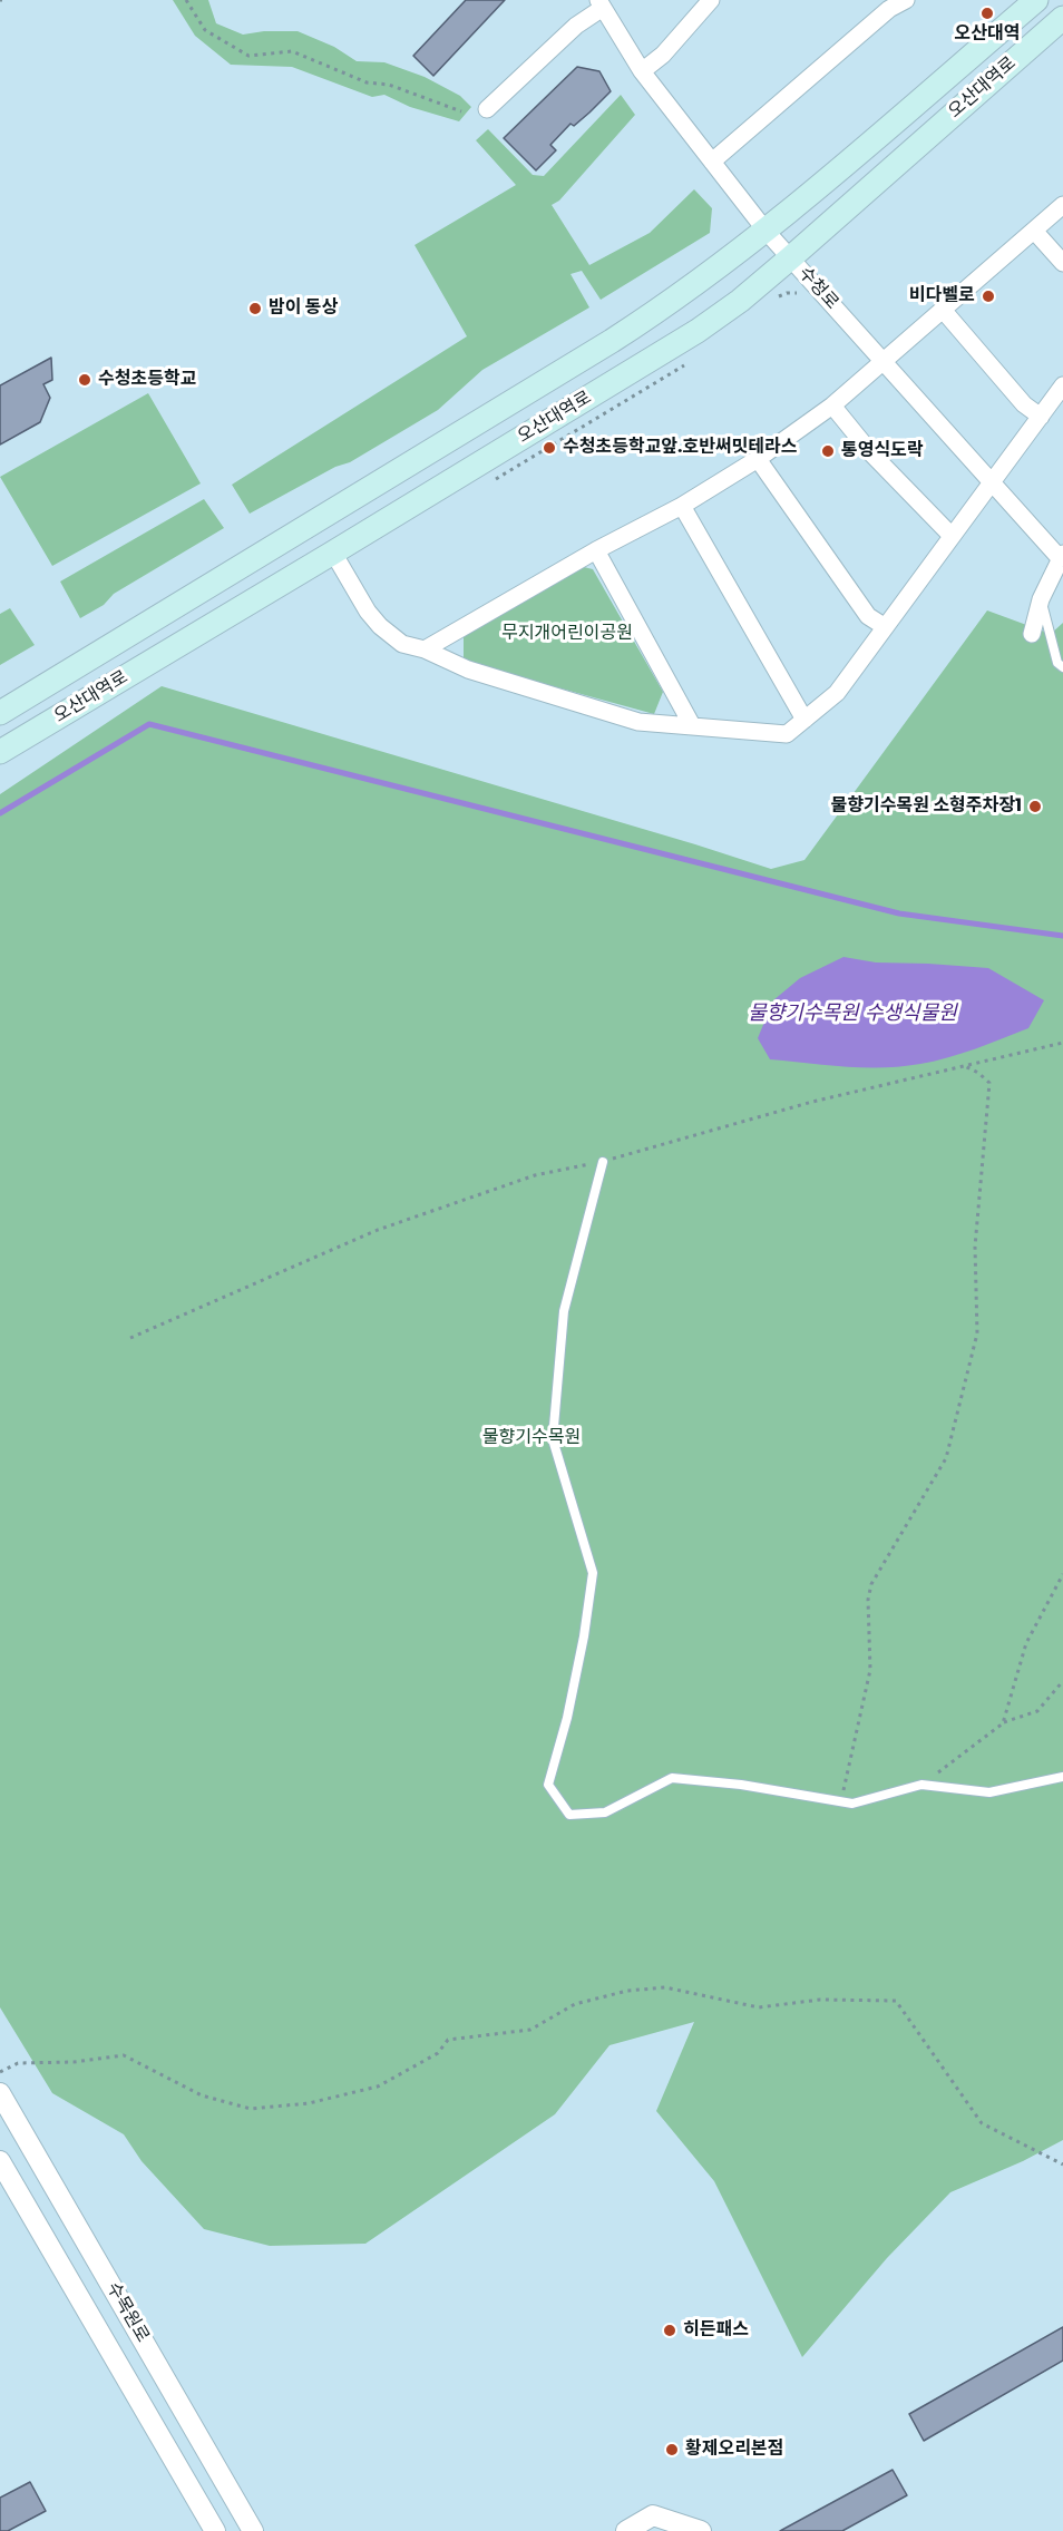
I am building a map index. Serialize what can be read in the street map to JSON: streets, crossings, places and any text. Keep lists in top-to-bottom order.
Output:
{
  "streets": {
    "main road": ["오산대역로"],
    "street": ["수청로", "수목원로"]
  },
  "crossings": [
    ["오산대역로", "수청로"]
  ],
  "water": ["물향기수목원 수생식물원"],
  "parks": ["무지개어린이공원", "물향기수목원"],
  "places": [
    "오산대역",
    "비다벨로",
    "밤이 동상",
    "수청초등학교",
    "수청초등학교앞.호반써밋테라스",
    "통영식도락",
    "물향기수목원 소형주차장1",
    "히든패스",
    "황제오리본점"
  ]
}
